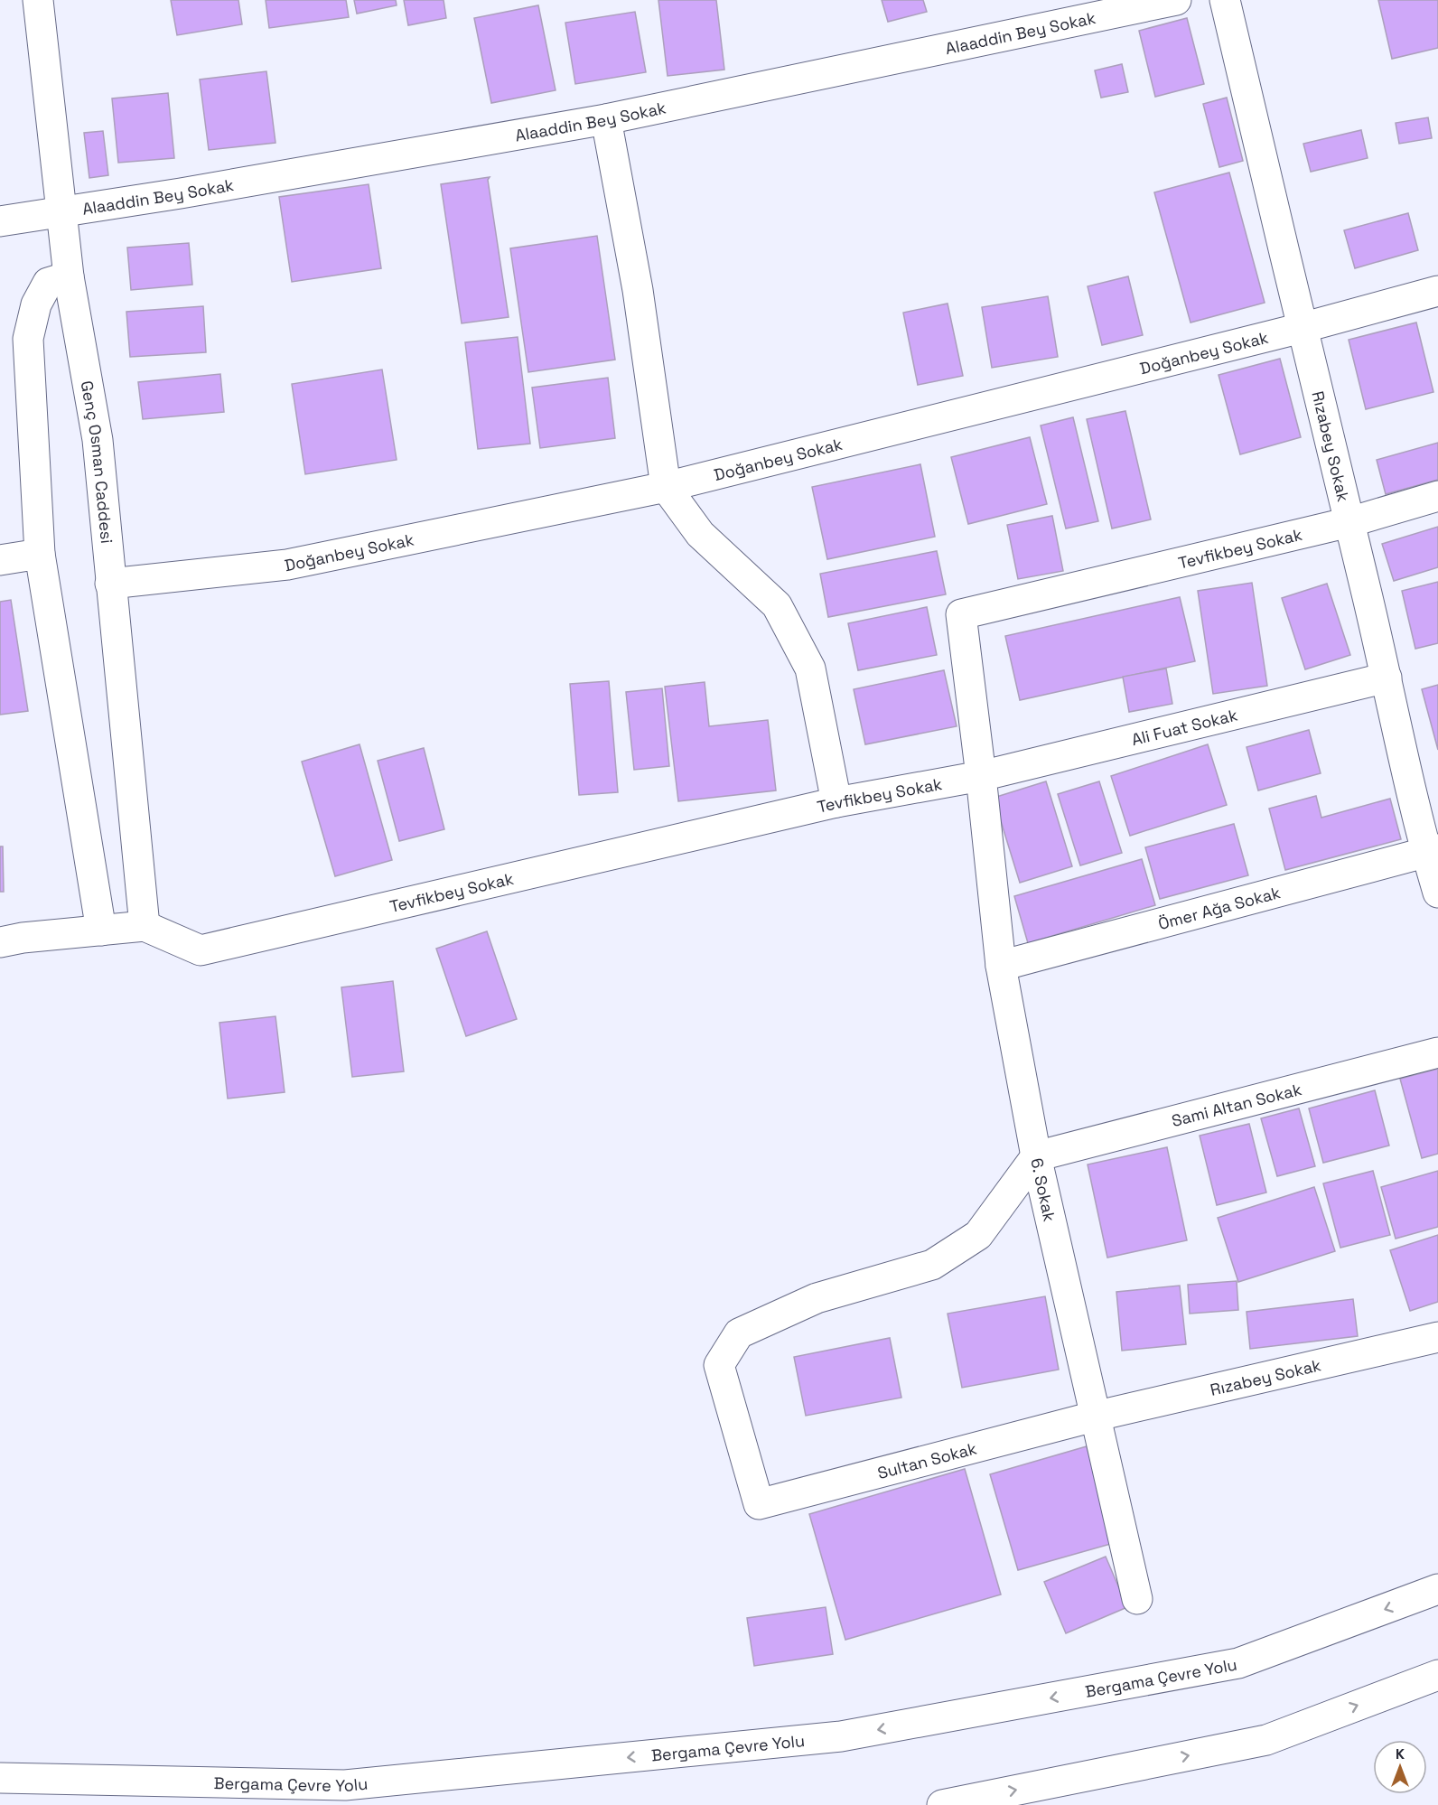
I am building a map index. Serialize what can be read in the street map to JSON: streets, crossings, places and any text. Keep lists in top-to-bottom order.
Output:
{
  "streets": {
    "main road": [
      "Alaaddin Bey Sokak",
      "Doğanbey Sokak",
      "Rızabey Sokak",
      "Genç Osman Caddesi",
      "Tevfikbey Sokak",
      "Ali Fuat Sokak",
      "Ömer Ağa Sokak",
      "Sami Altan Sokak",
      "6. Sokak",
      "Sultan Sokak",
      "Bergama Çevre Yolu"
    ]
  },
  "crossings": [
    ["Alaaddin Bey Sokak", "Genç Osman Caddesi"],
    ["Doğanbey Sokak", "Rızabey Sokak"],
    ["Doğanbey Sokak", "Genç Osman Caddesi"],
    ["Rızabey Sokak", "Tevfikbey Sokak"],
    ["Rızabey Sokak", "Ali Fuat Sokak"],
    ["Rızabey Sokak", "Ömer Ağa Sokak"],
    ["Rızabey Sokak", "6. Sokak"],
    ["Rızabey Sokak", "Sultan Sokak"],
    ["Genç Osman Caddesi", "Tevfikbey Sokak"],
    ["Tevfikbey Sokak", "Ali Fuat Sokak"],
    ["Tevfikbey Sokak", "6. Sokak"],
    ["Ali Fuat Sokak", "6. Sokak"],
    ["Ömer Ağa Sokak", "6. Sokak"],
    ["Sami Altan Sokak", "6. Sokak"],
    ["Sami Altan Sokak", "Sultan Sokak"],
    ["6. Sokak", "Sultan Sokak"]
  ],
  "north": "top"
}
